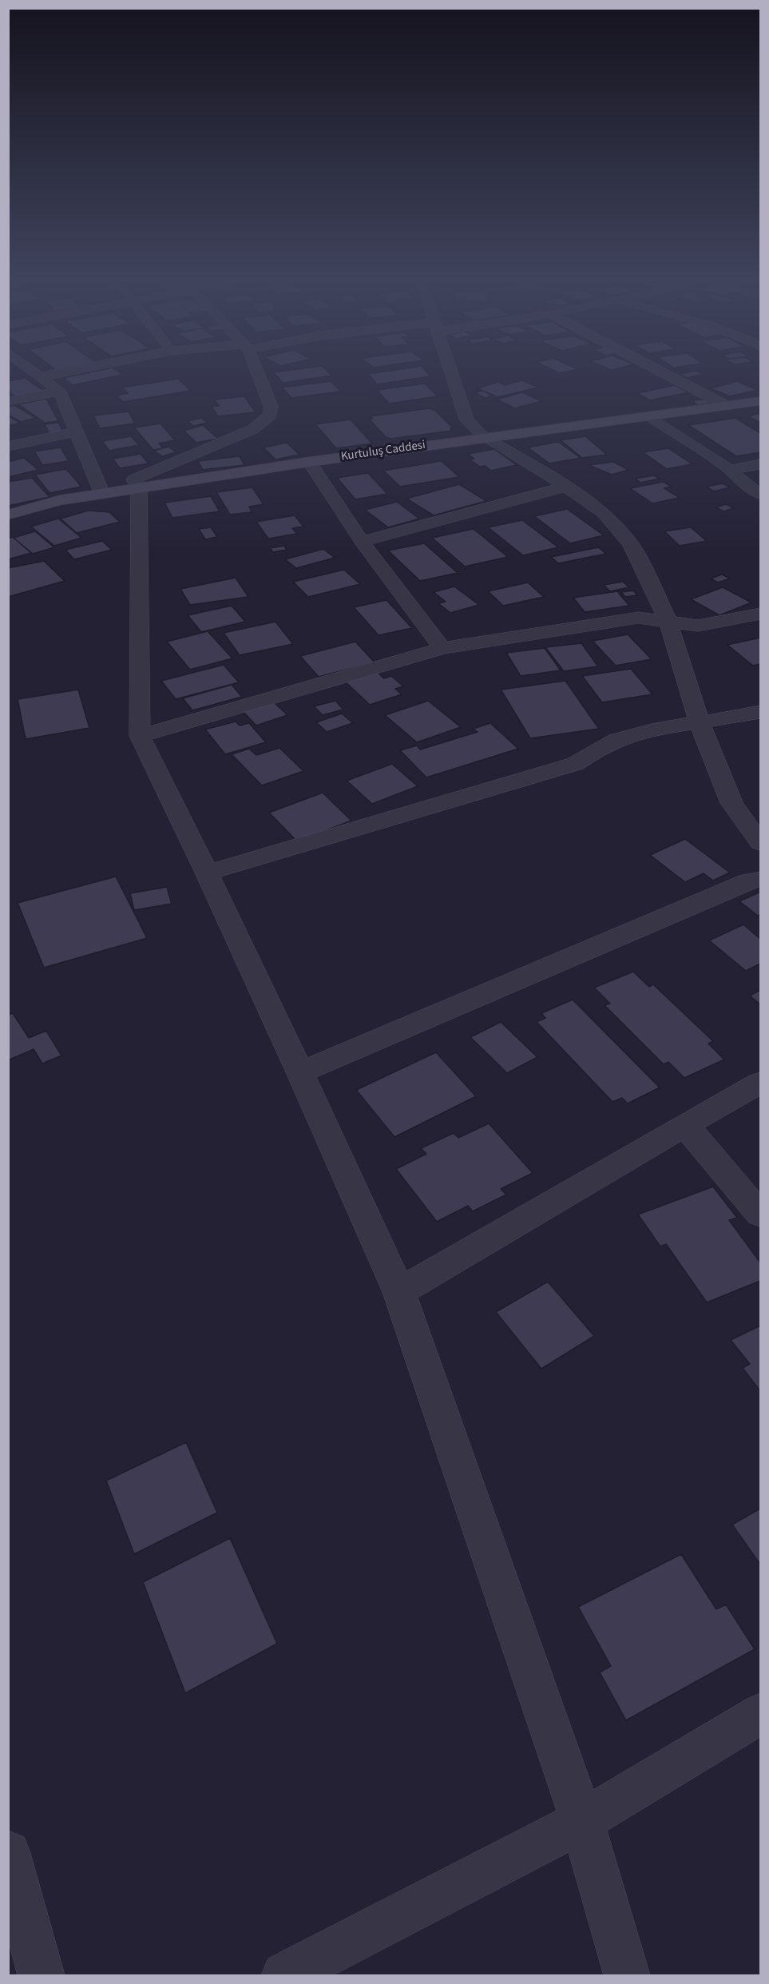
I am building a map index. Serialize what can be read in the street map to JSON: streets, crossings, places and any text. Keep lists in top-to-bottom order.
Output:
{
  "streets": {
    "main road": ["Kurtuluş Caddesi"]
  }
}
